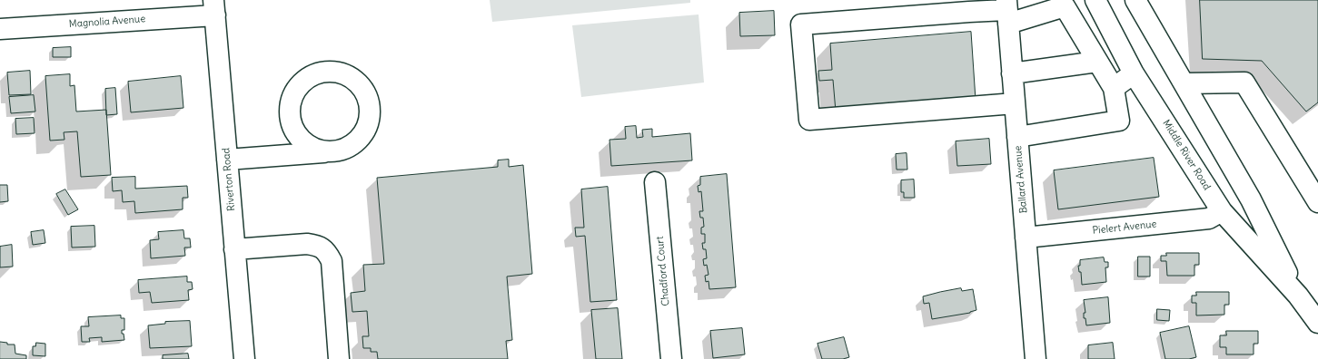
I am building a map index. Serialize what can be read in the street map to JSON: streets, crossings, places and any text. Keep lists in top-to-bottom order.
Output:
{
  "streets": {
    "street": [
      "Magnolia Avenue",
      "Middle River Road",
      "Riverton Road",
      "Ballard Avenue",
      "Pielert Avenue",
      "Chadford Court"
    ]
  },
  "crossings": [
    ["Magnolia Avenue", "Riverton Road"],
    ["Middle River Road", "Pielert Avenue"],
    ["Ballard Avenue", "Pielert Avenue"]
  ]
}
